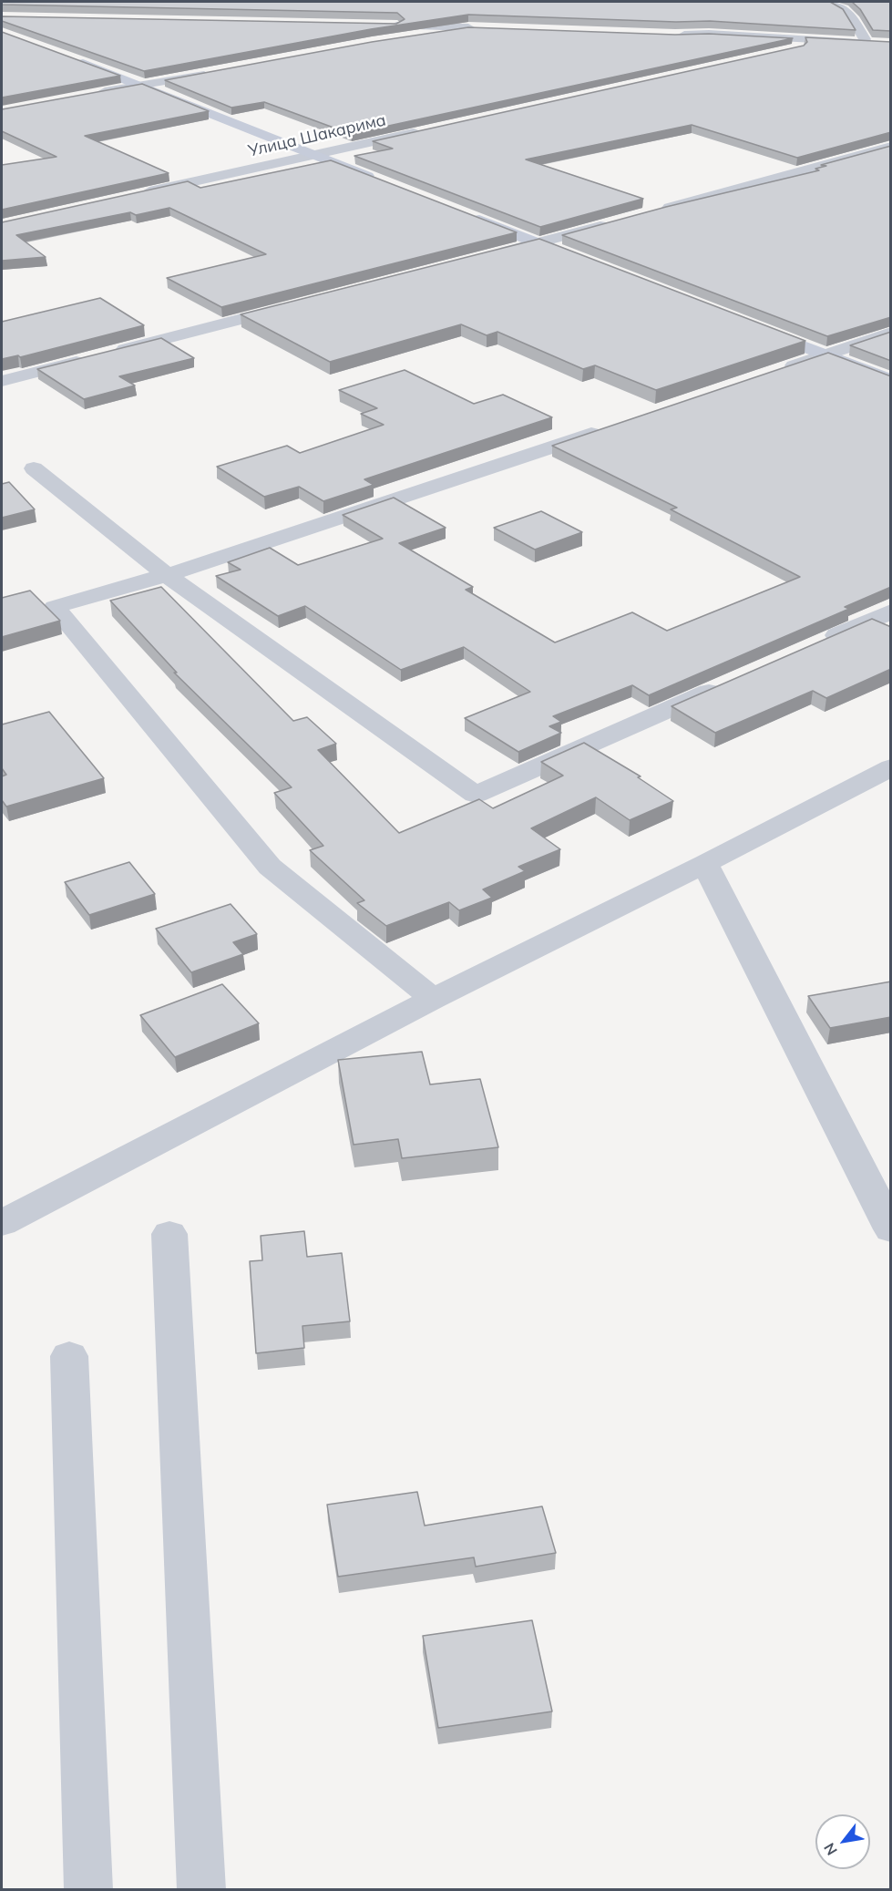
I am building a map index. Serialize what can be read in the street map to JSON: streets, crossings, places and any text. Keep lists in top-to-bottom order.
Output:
{
  "streets": {
    "street": ["Улица Шакарима"]
  },
  "north": "bottom left"
}
